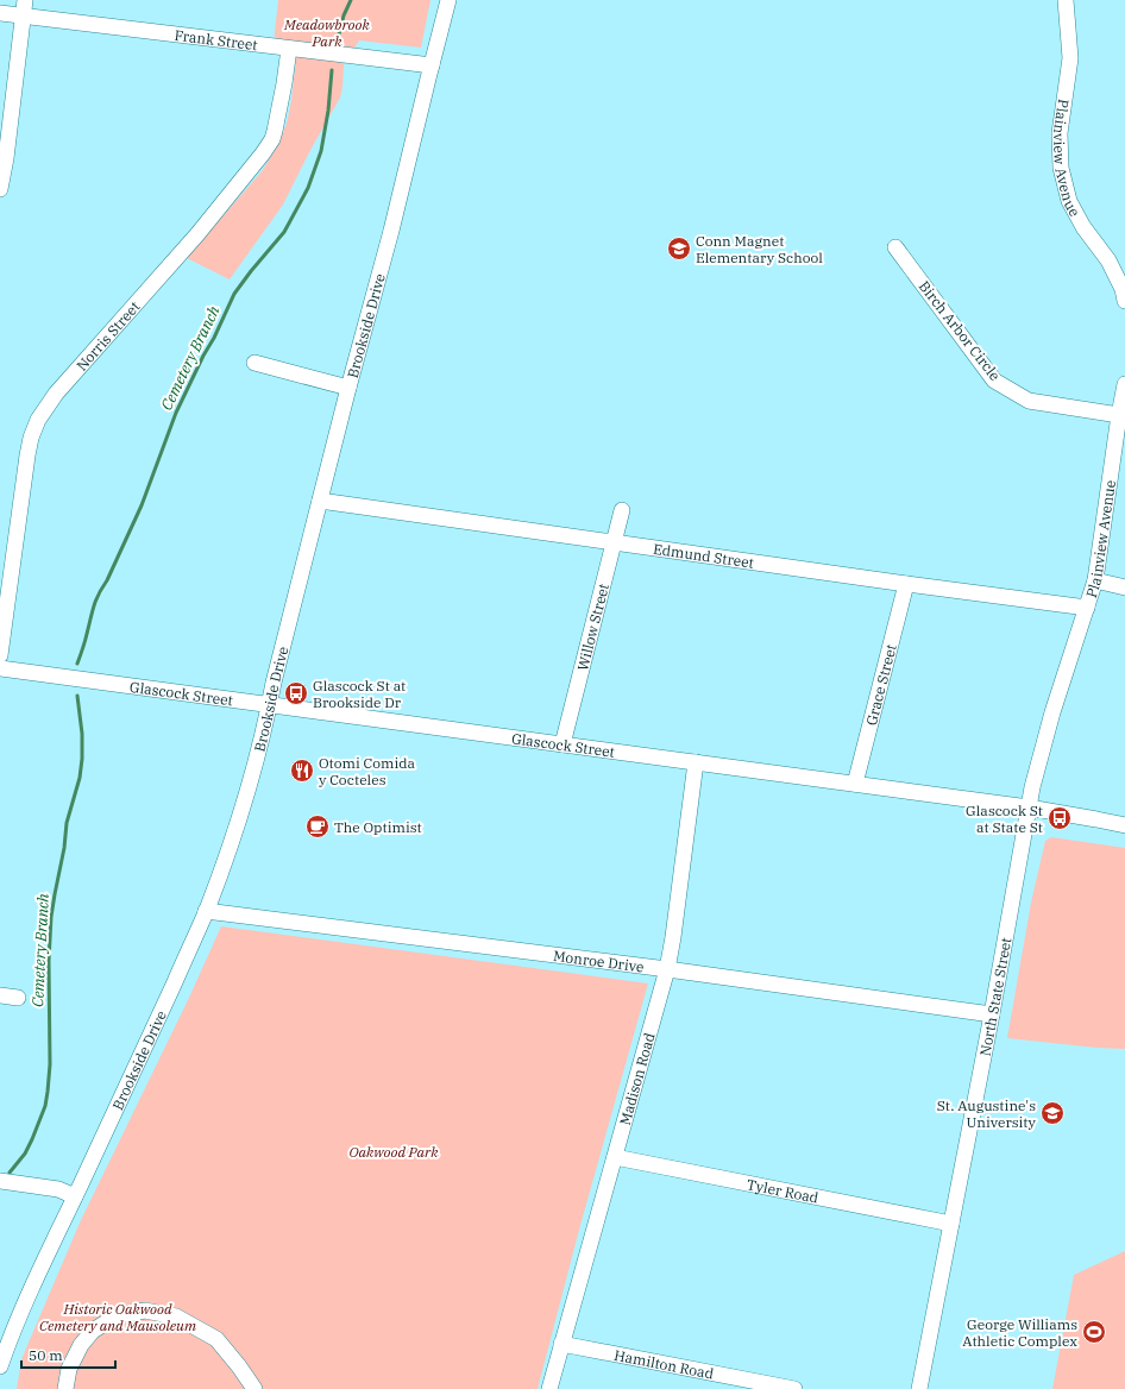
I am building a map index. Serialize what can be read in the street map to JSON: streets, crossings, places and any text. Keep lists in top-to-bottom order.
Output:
{
  "streets": {
    "street": [
      "Frank Street",
      "Plainview Avenue",
      "Brookside Drive",
      "Birch Arbor Circle",
      "Norris Street",
      "Edmund Street",
      "Willow Street",
      "Grace Street",
      "Glascock Street",
      "Monroe Drive",
      "North State Street",
      "Madison Road",
      "Tyler Road",
      "Hamilton Road"
    ]
  },
  "crossings": [
    ["Frank Street", "Brookside Drive"],
    ["Frank Street", "Norris Street"],
    ["Plainview Avenue", "Birch Arbor Circle"],
    ["Plainview Avenue", "Edmund Street"],
    ["Plainview Avenue", "North State Street"],
    ["Brookside Drive", "Edmund Street"],
    ["Brookside Drive", "Glascock Street"],
    ["Brookside Drive", "Monroe Drive"],
    ["Edmund Street", "Willow Street"],
    ["Edmund Street", "Grace Street"],
    ["Edmund Street", "North State Street"],
    ["Willow Street", "Glascock Street"],
    ["Grace Street", "Glascock Street"],
    ["Glascock Street", "North State Street"],
    ["Glascock Street", "Madison Road"],
    ["Monroe Drive", "North State Street"],
    ["Monroe Drive", "Madison Road"],
    ["North State Street", "Tyler Road"],
    ["Madison Road", "Tyler Road"],
    ["Madison Road", "Hamilton Road"]
  ],
  "water": ["Cemetery Branch"],
  "parks": ["Meadowbrook Park", "Oakwood Park", "Historic Oakwood Cemetery and Mausoleum"],
  "places": {
    "school or university": ["Conn Magnet Elementary School", "St. Augustine's University"],
    "bus stop": ["Glascock St at Brookside Dr", "Glascock St at State St"],
    "restaurant": ["Otomi Comida y Cocteles"],
    "cafe": ["The Optimist"],
    "sports": ["George Williams Athletic Complex"]
  },
  "scale_bar": "50 m"
}
